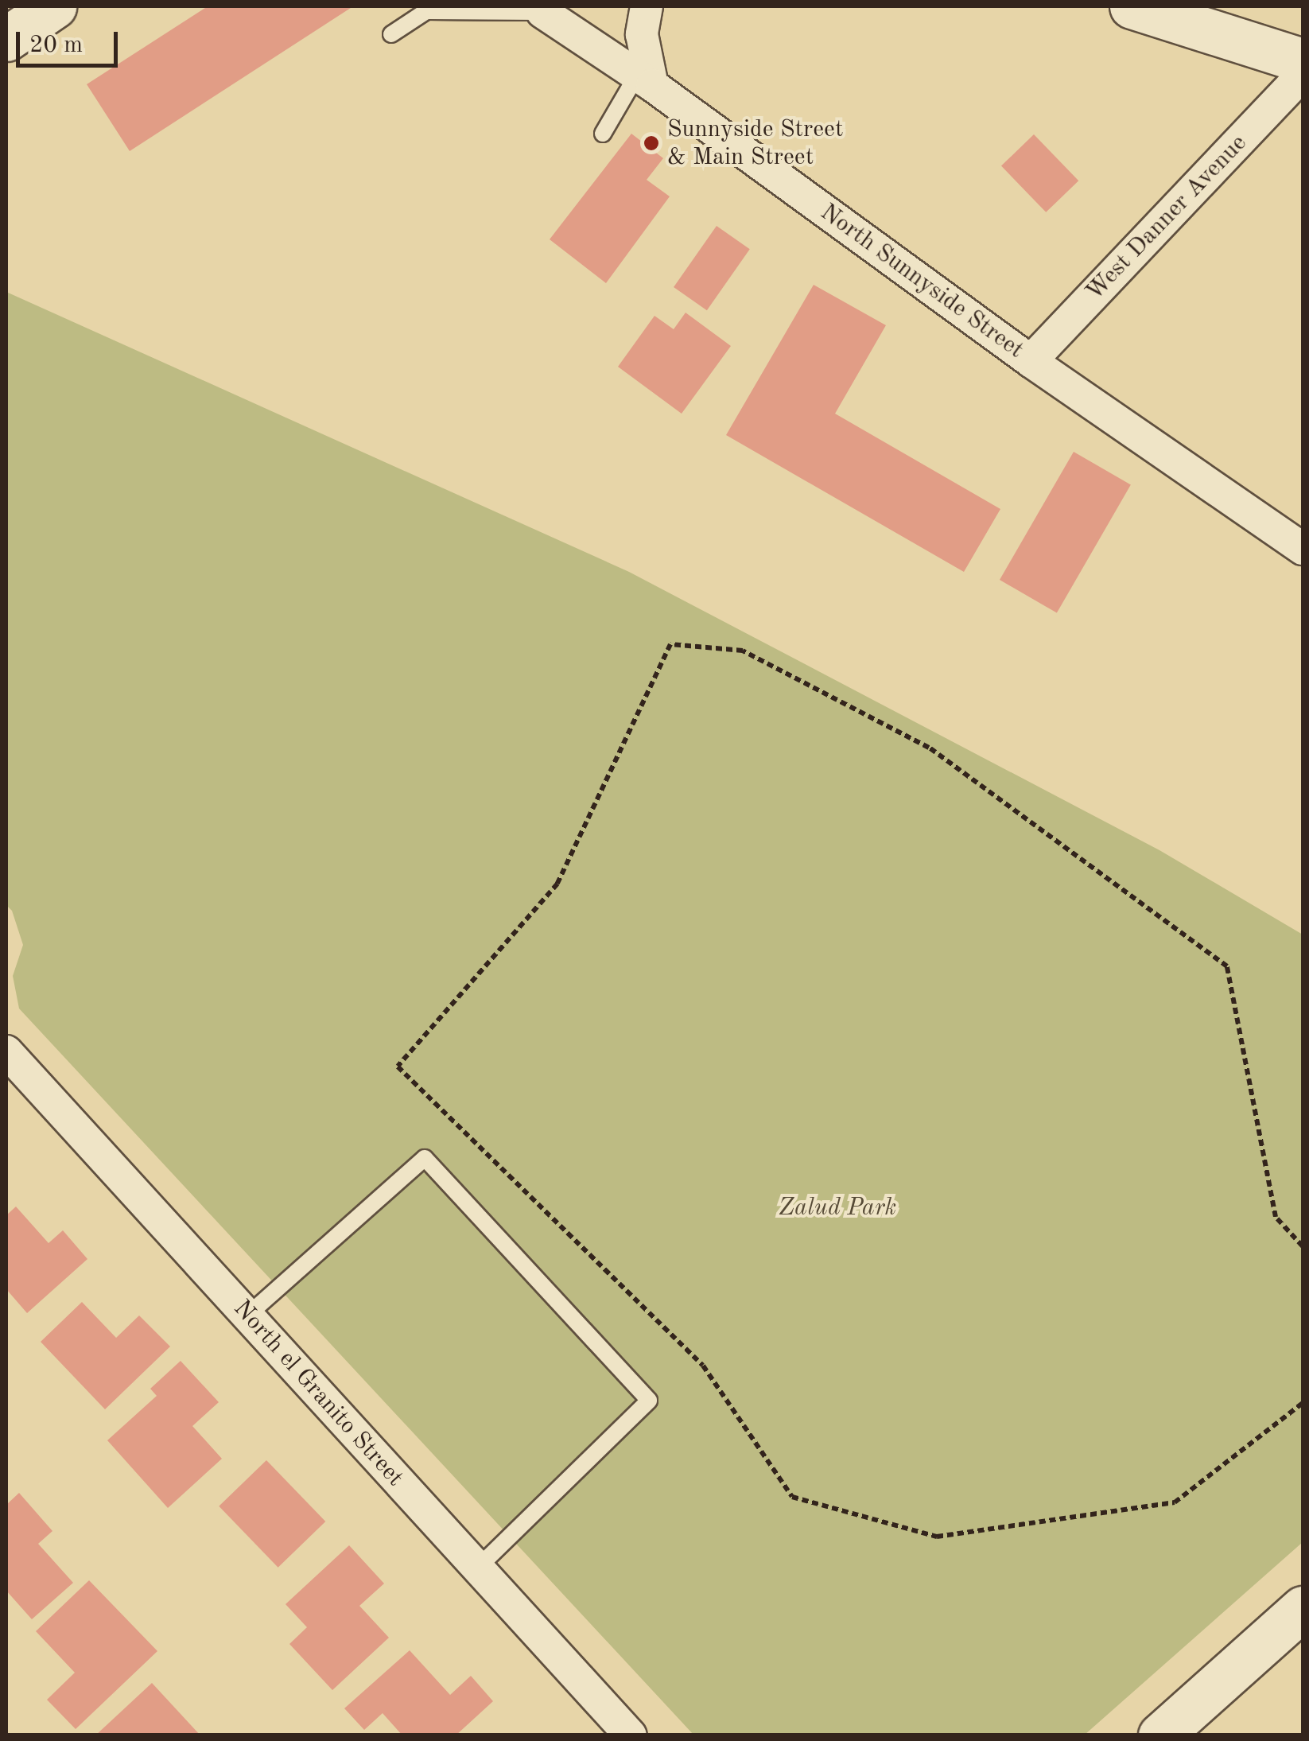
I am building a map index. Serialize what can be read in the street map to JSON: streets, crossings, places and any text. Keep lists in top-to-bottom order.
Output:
{
  "streets": {
    "street": ["West Danner Avenue", "North Sunnyside Street", "North el Granito Street"]
  },
  "crossings": [
    ["West Danner Avenue", "North Sunnyside Street"]
  ],
  "parks": ["Zalud Park"],
  "places": ["Sunnyside Street & Main Street"],
  "scale_bar": "20 m"
}
